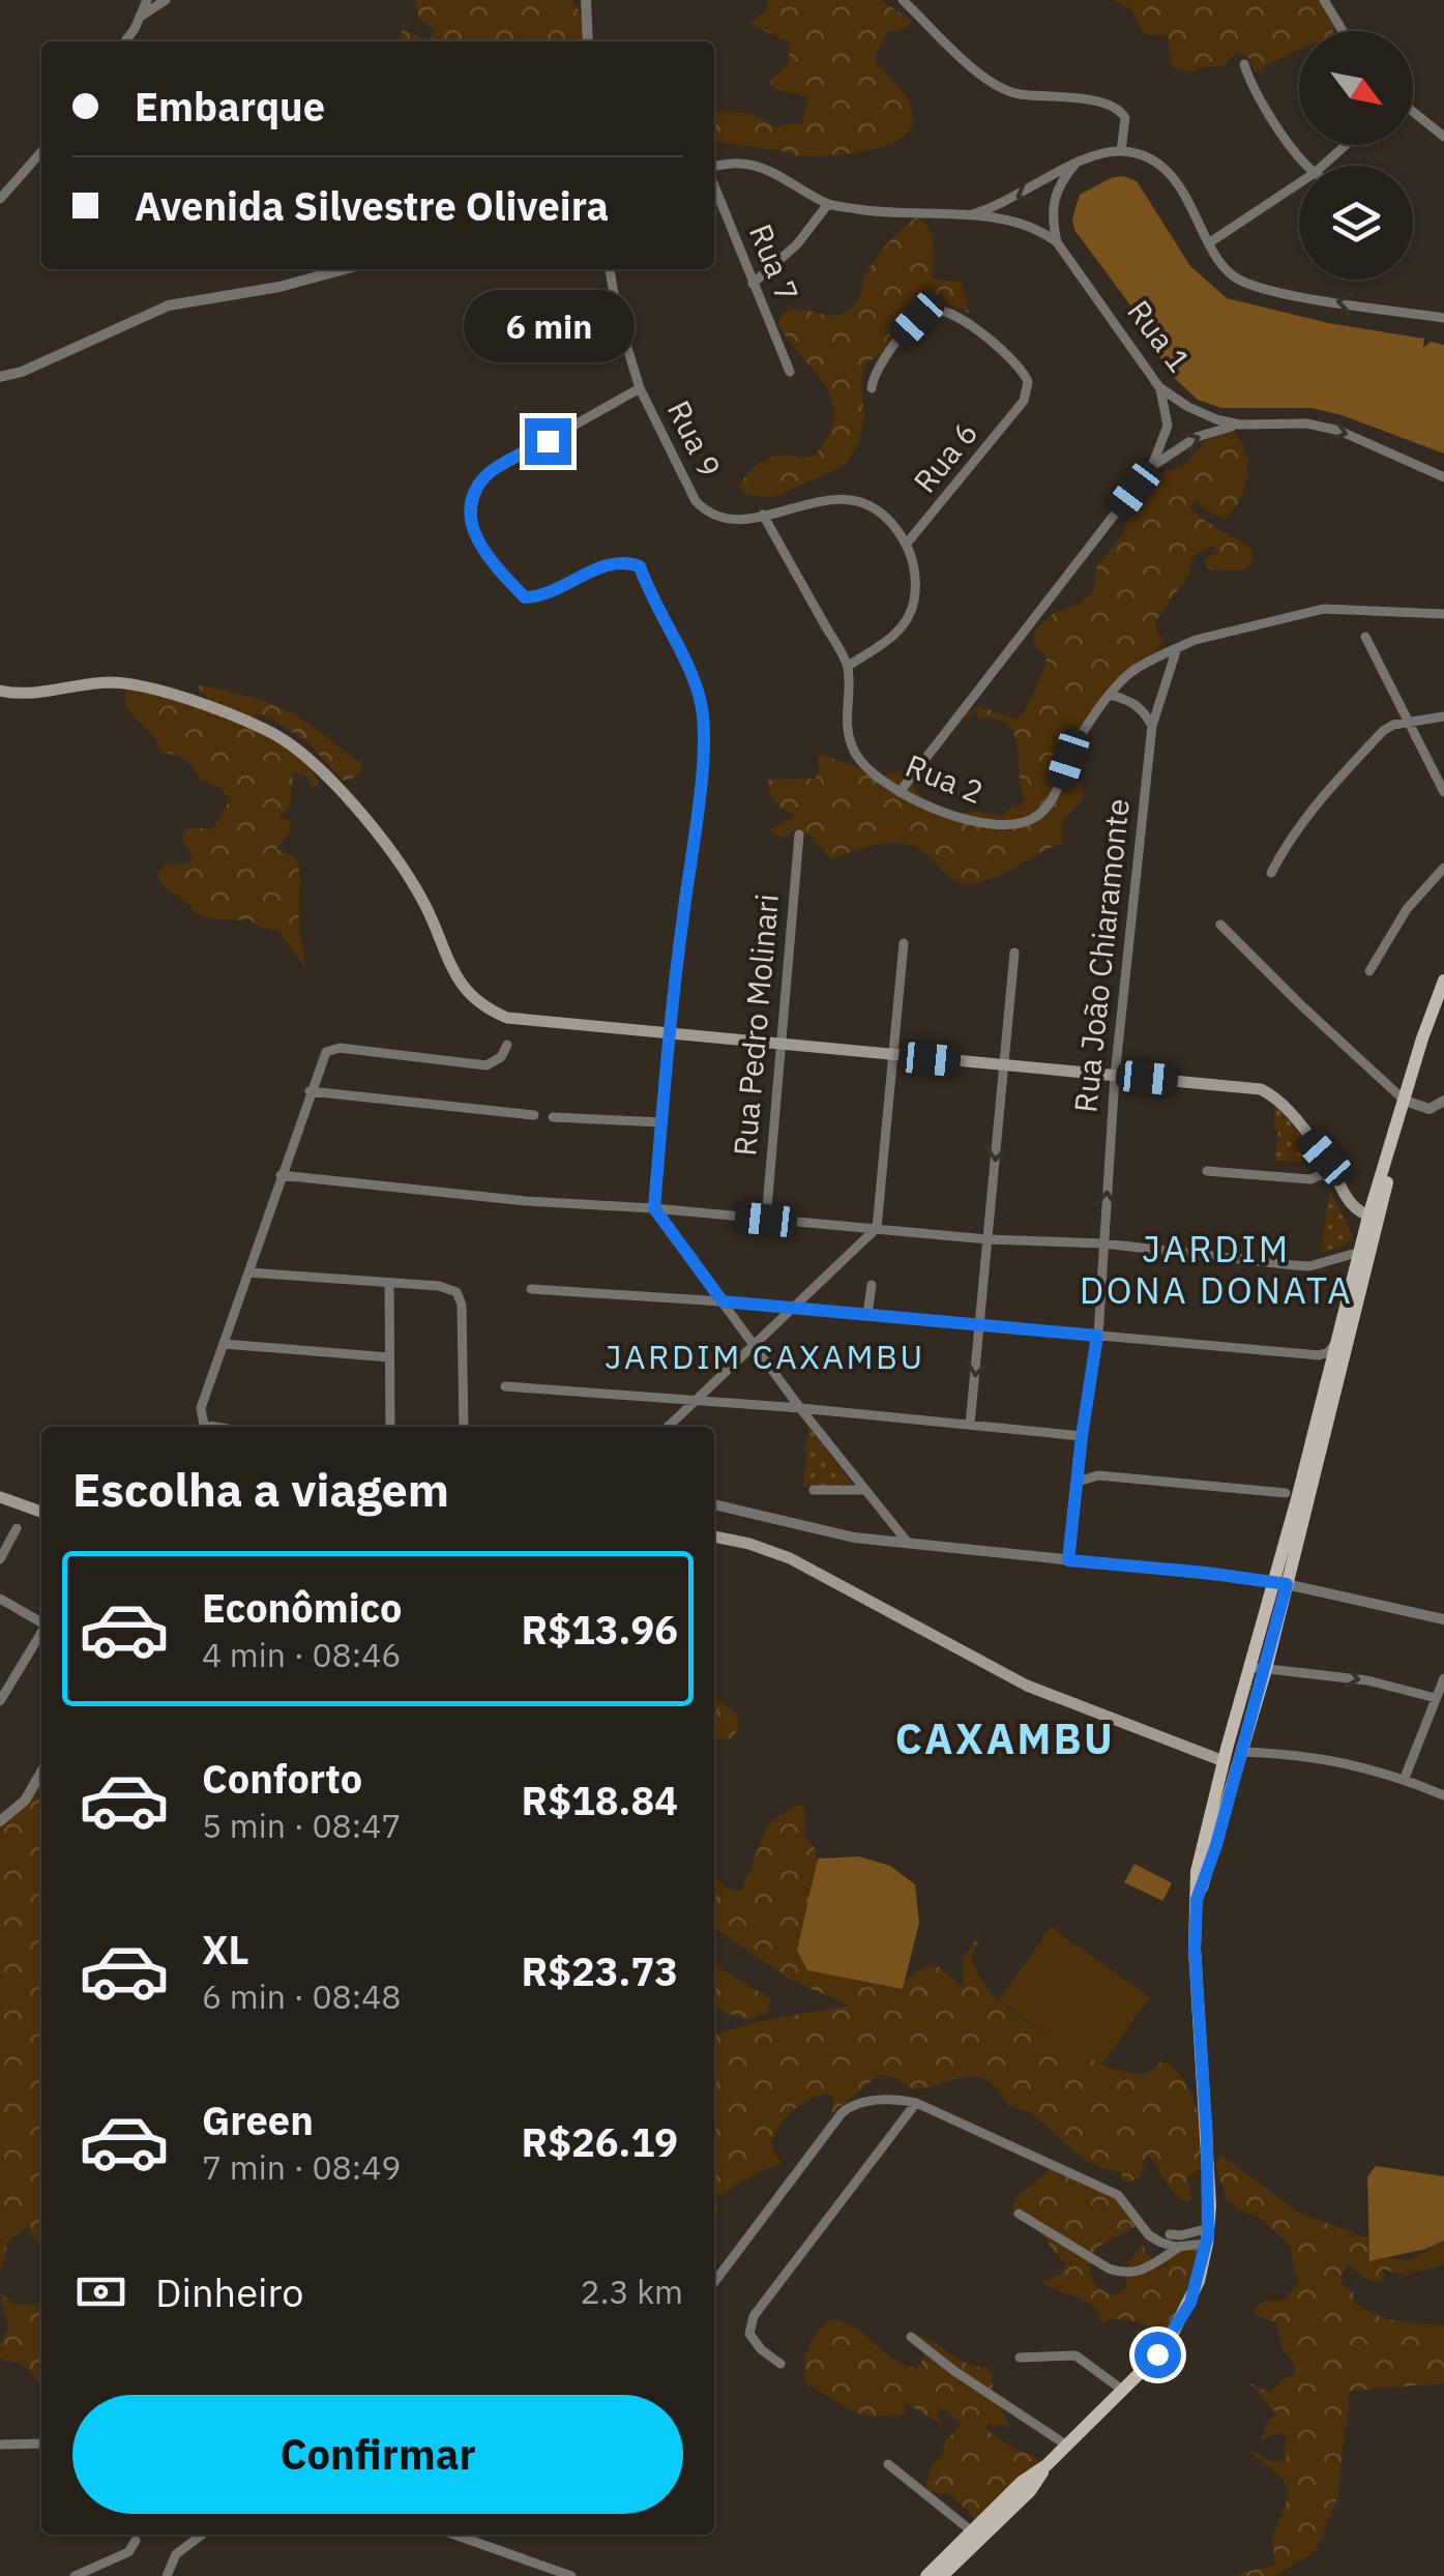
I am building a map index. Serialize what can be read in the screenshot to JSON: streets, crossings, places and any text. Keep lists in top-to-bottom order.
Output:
{
  "streets": {
    "street": [
      "Rua 7",
      "Rua 1",
      "Rua 9",
      "Rua 6",
      "Rua 2",
      "Rua João Chiaramonte",
      "Rua Pedro Molinari"
    ]
  },
  "crossings": [
    ["Rua 2", "Rua João Chiaramonte"]
  ],
  "one_way": ["Rua 1"],
  "districts": ["JARDIM DONA DONATA", "JARDIM CAXAMBU", "CAXAMBU"],
  "north": "bottom right",
  "page": {
    "banner": ["Embarque", "Avenida Silvestre Oliveira"],
    "bubble": "6 min",
    "heading": "Escolha a viagem",
    "list": [
      {
        "name": "Econômico",
        "note": "4 min · 08:46",
        "value": "R$13.96"
      },
      {
        "name": "Conforto",
        "note": "5 min · 08:47",
        "value": "R$18.84"
      },
      {
        "name": "XL",
        "note": "6 min · 08:48",
        "value": "R$23.73"
      },
      {
        "name": "Green",
        "note": "7 min · 08:49",
        "value": "R$26.19"
      }
    ],
    "pay": ["Dinheiro", "2.3 km"],
    "buttons": "Confirmar"
  }
}
